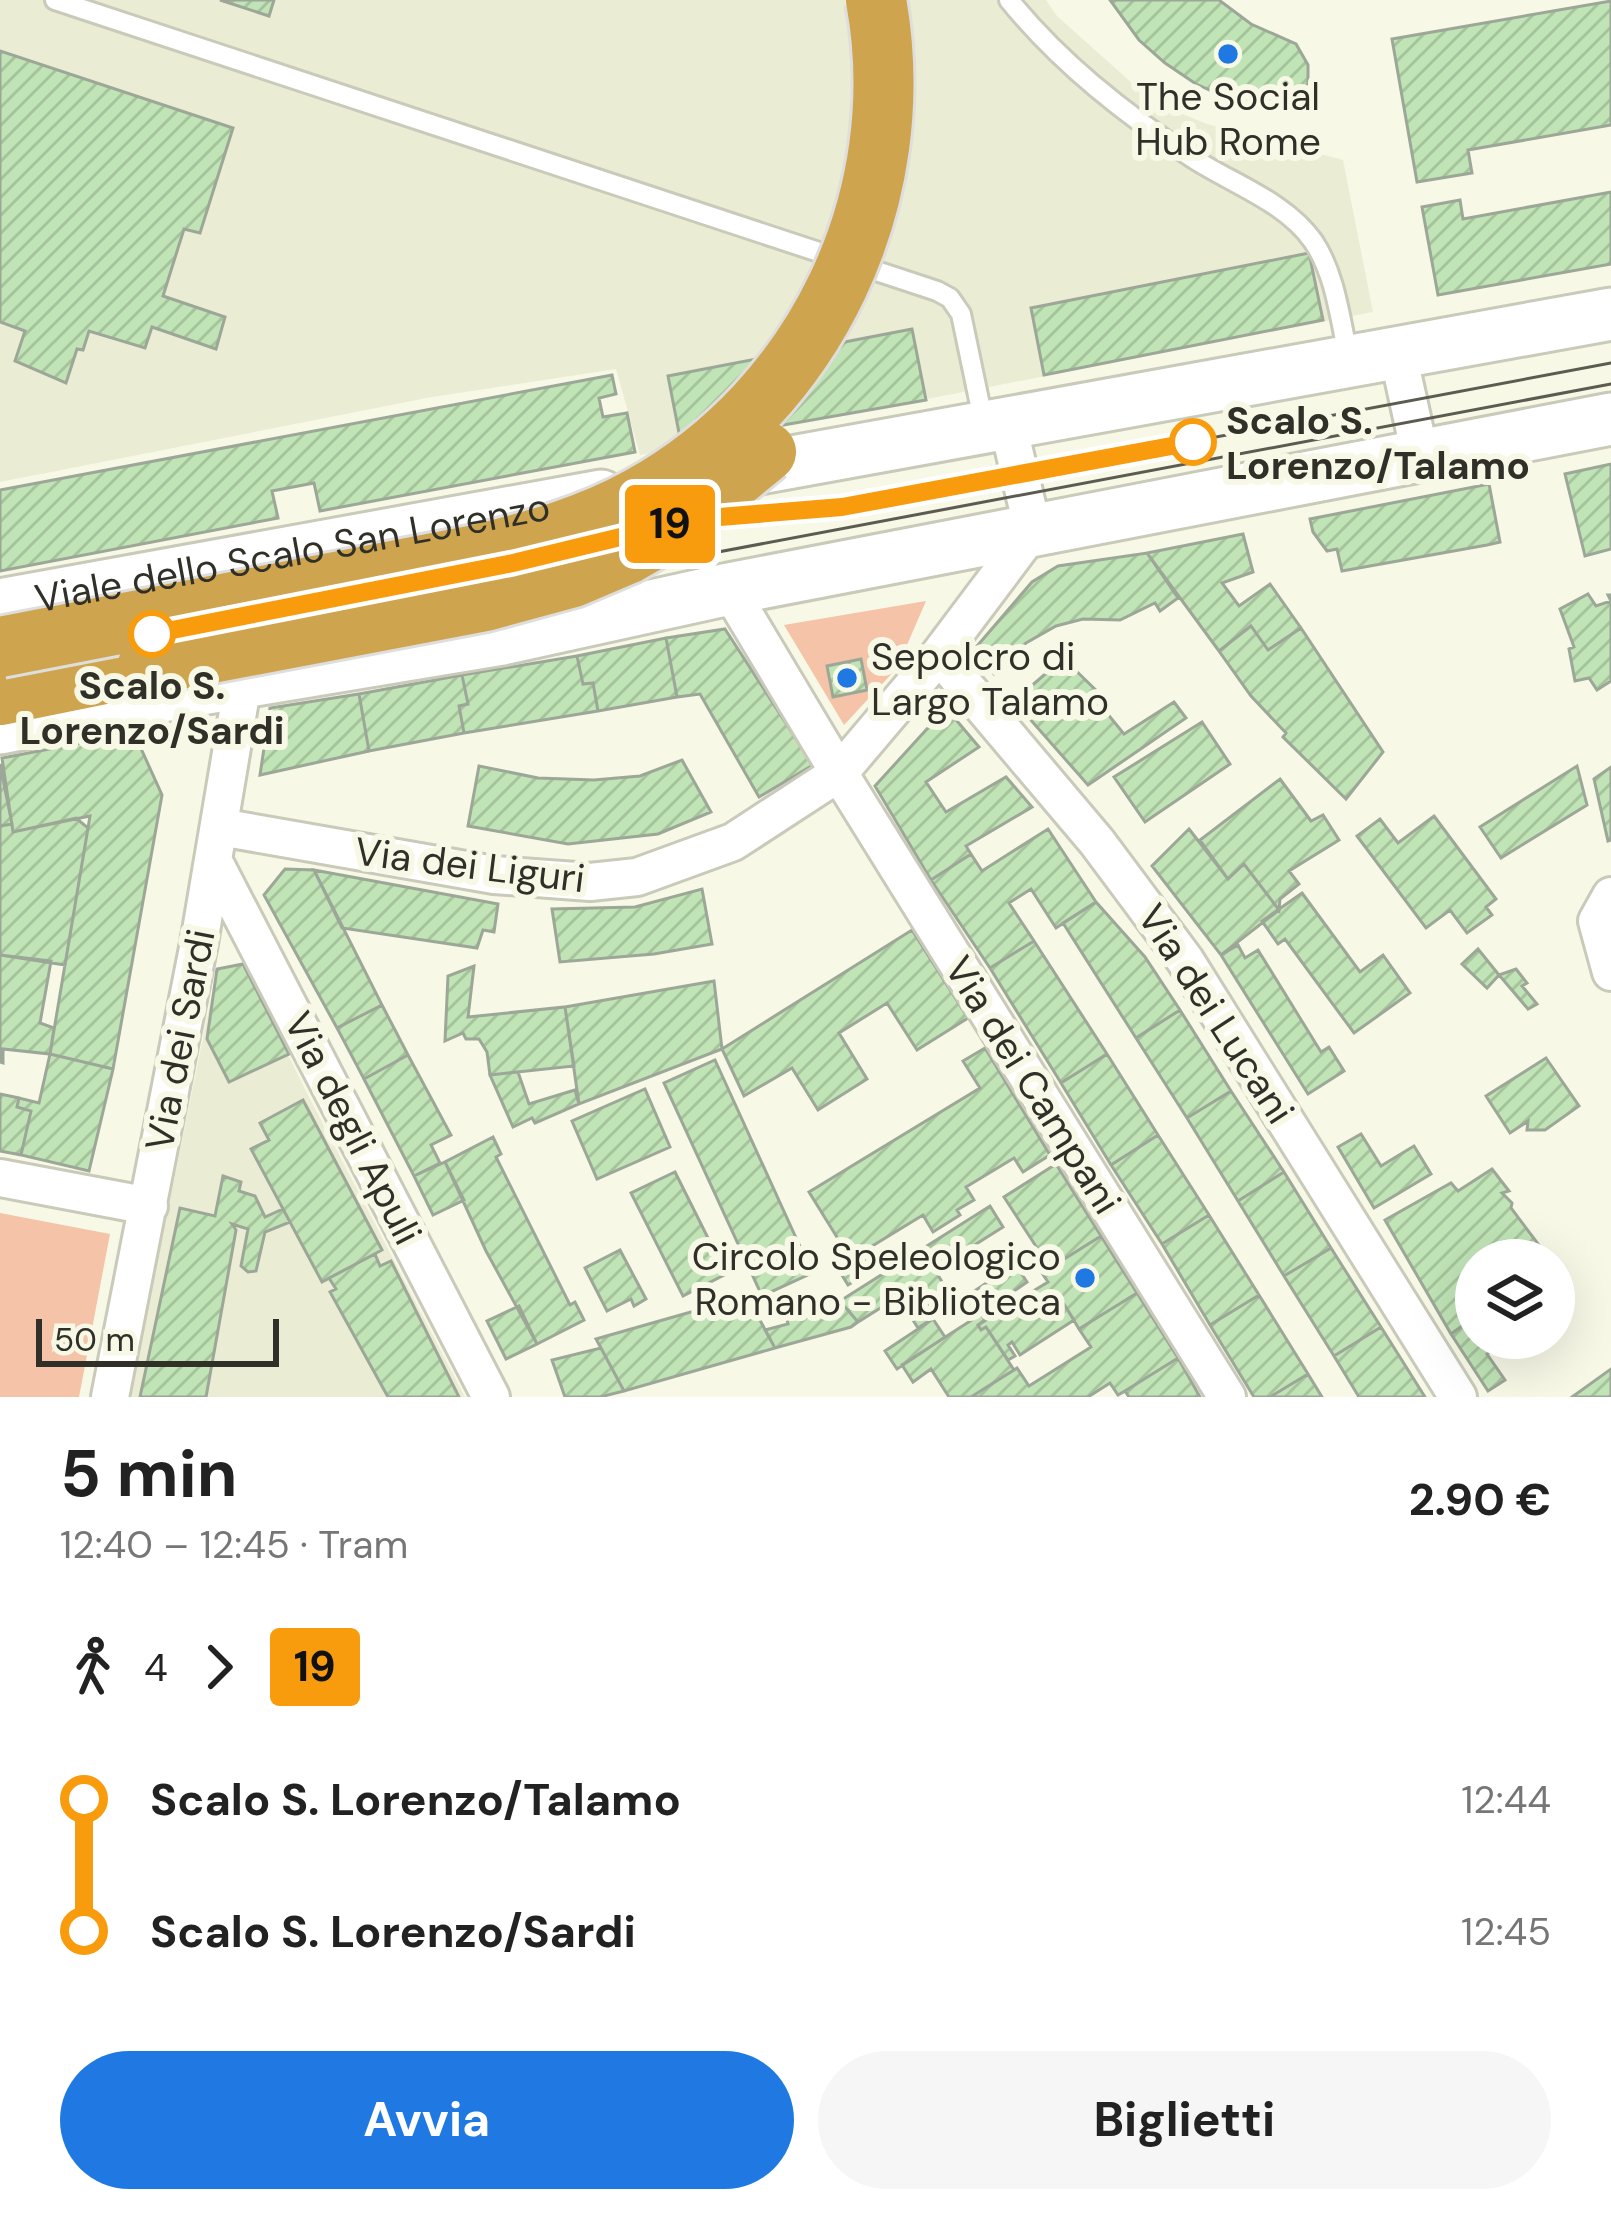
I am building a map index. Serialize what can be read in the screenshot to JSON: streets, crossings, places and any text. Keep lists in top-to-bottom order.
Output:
{
  "streets": {
    "main road": ["Viale dello Scalo San Lorenzo"],
    "street": [
      "Via dei Liguri",
      "Via dei Lucani",
      "Via dei Sardi",
      "Via dei Campani",
      "Via degli Apuli"
    ]
  },
  "crossings": [
    ["Via dei Liguri", "Via dei Lucani"],
    ["Via dei Liguri", "Via dei Sardi"],
    ["Via dei Liguri", "Via dei Campani"],
    ["Via dei Liguri", "Via degli Apuli"],
    ["Via dei Sardi", "Via degli Apuli"]
  ],
  "places": [
    "The Social Hub Rome",
    "Scalo S. Lorenzo/Talamo",
    "Scalo S. Lorenzo/Sardi",
    "Sepolcro di Largo Talamo",
    "Circolo Speleologico Romano - Biblioteca"
  ],
  "lines": ["tram line 19"],
  "scale_bar": "50 m",
  "page": {
    "on_map": "19",
    "scale": "50 m",
    "heading": ["5 min", "12:40 – 12:45 · Tram", "2.90 €"],
    "legs": ["4", "19"],
    "list": [
      {
        "name": "Scalo S. Lorenzo/Talamo",
        "value": "12:44"
      },
      {
        "name": "Scalo S. Lorenzo/Sardi",
        "value": "12:45"
      }
    ],
    "buttons": ["Avvia", "Biglietti"]
  }
}
